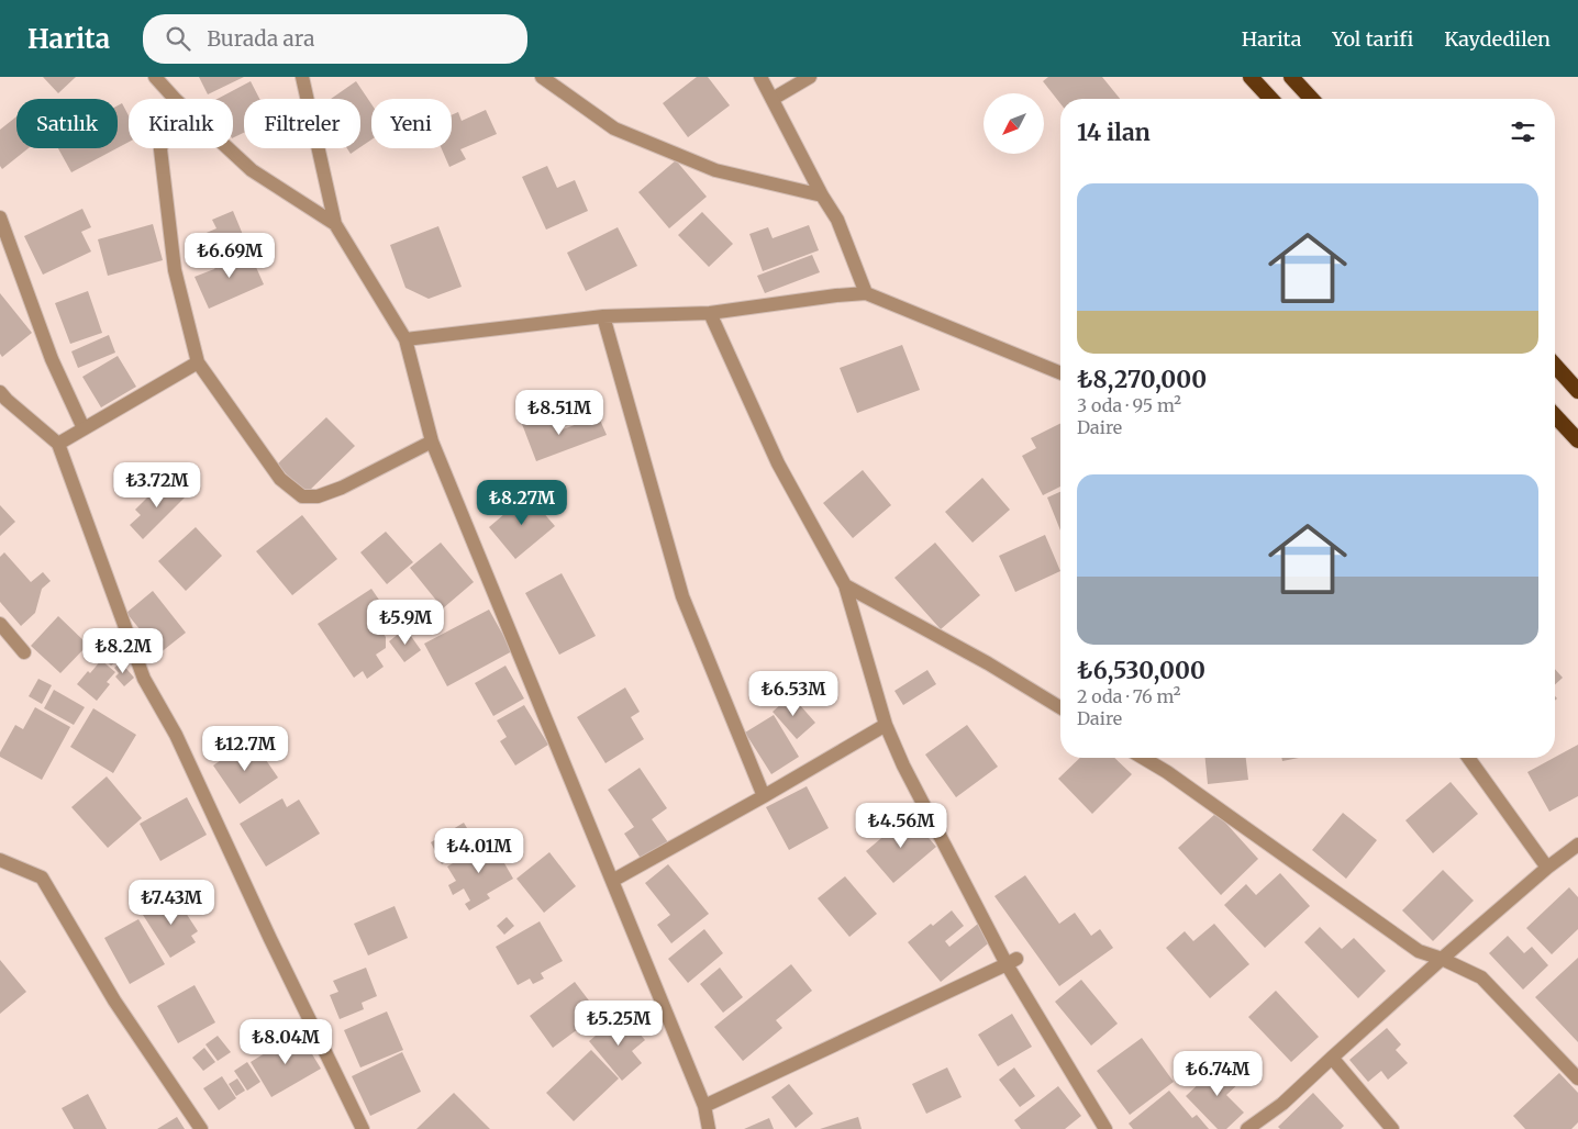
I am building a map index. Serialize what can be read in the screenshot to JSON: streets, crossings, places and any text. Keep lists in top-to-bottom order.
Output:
{
  "north": "bottom left",
  "page": {
    "header": "Harita",
    "search": "Burada ara",
    "nav": ["Harita", "Yol tarifi", "Kaydedilen"],
    "chip": [
      "Satılık",
      "Kiralık",
      "Filtreler",
      "Yeni"
    ],
    "heading": "14 ilan",
    "list": [
      {
        "name": "₺8,270,000",
        "note": "3 oda · 95 m² · Daire"
      },
      {
        "name": "₺6,530,000",
        "note": "2 oda · 76 m² · Daire"
      }
    ],
    "price": [
      "₺6.69M",
      "₺8.51M",
      "₺3.72M",
      "₺8.27M",
      "₺5.9M",
      "₺8.2M",
      "₺6.53M",
      "₺12.7M",
      "₺4.56M",
      "₺4.01M",
      "₺7.43M",
      "₺5.25M",
      "₺8.04M",
      "₺6.74M"
    ]
  }
}
